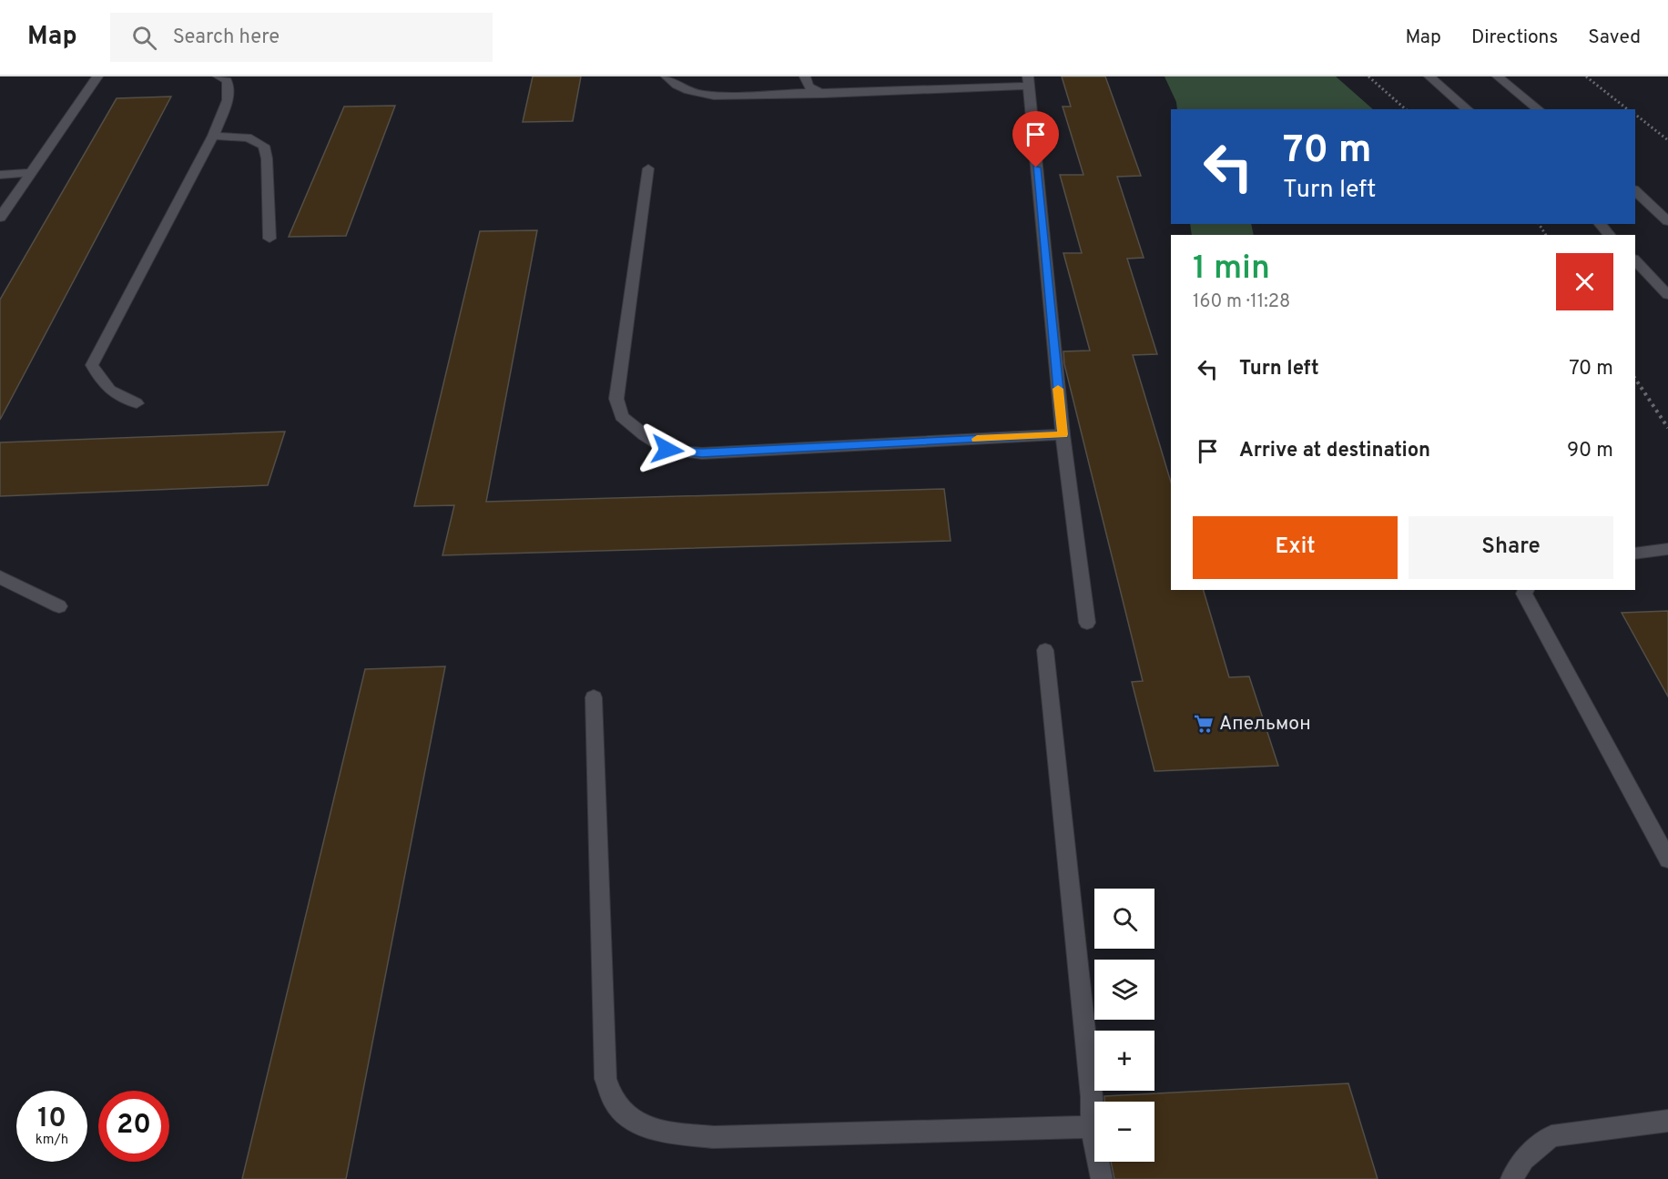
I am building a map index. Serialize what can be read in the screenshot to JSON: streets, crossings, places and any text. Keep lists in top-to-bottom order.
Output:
{
  "places": {
    "supermarket": ["Апельмон"]
  },
  "page": {
    "header": "Map",
    "search": "Search here",
    "nav": ["Map", "Directions", "Saved"],
    "turn": ["70 m", "Turn left"],
    "heading": ["1 min", "160 m · 11:28"],
    "list": [
      {
        "name": "Turn left",
        "value": "70 m"
      },
      {
        "name": "Arrive at destination",
        "value": "90 m"
      }
    ],
    "buttons": ["Exit", "Share"],
    "map_buttons": ["+", "−"],
    "speed": "10 km/h",
    "limit": "20"
  }
}
